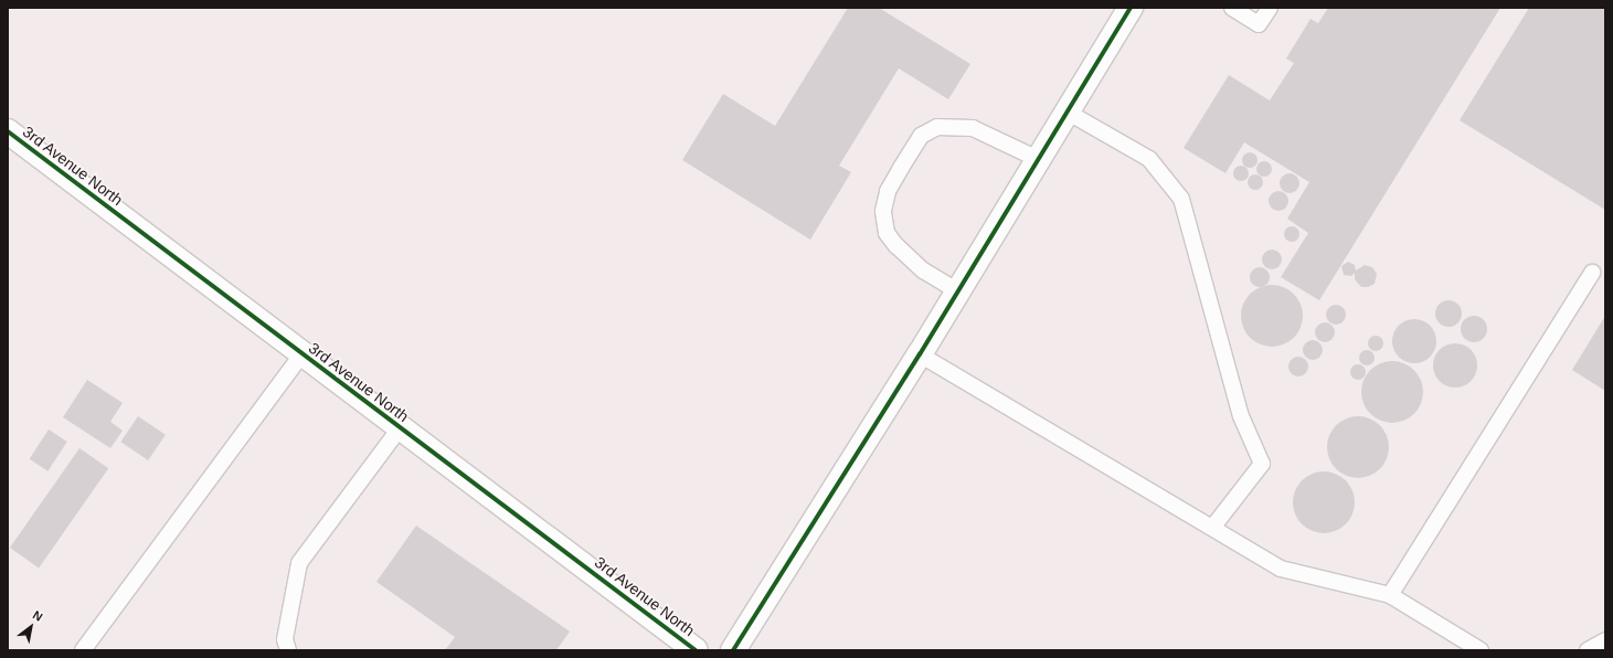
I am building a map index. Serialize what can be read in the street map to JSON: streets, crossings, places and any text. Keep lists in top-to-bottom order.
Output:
{
  "streets": {
    "street": ["3rd Avenue North"]
  },
  "north": "top right"
}
